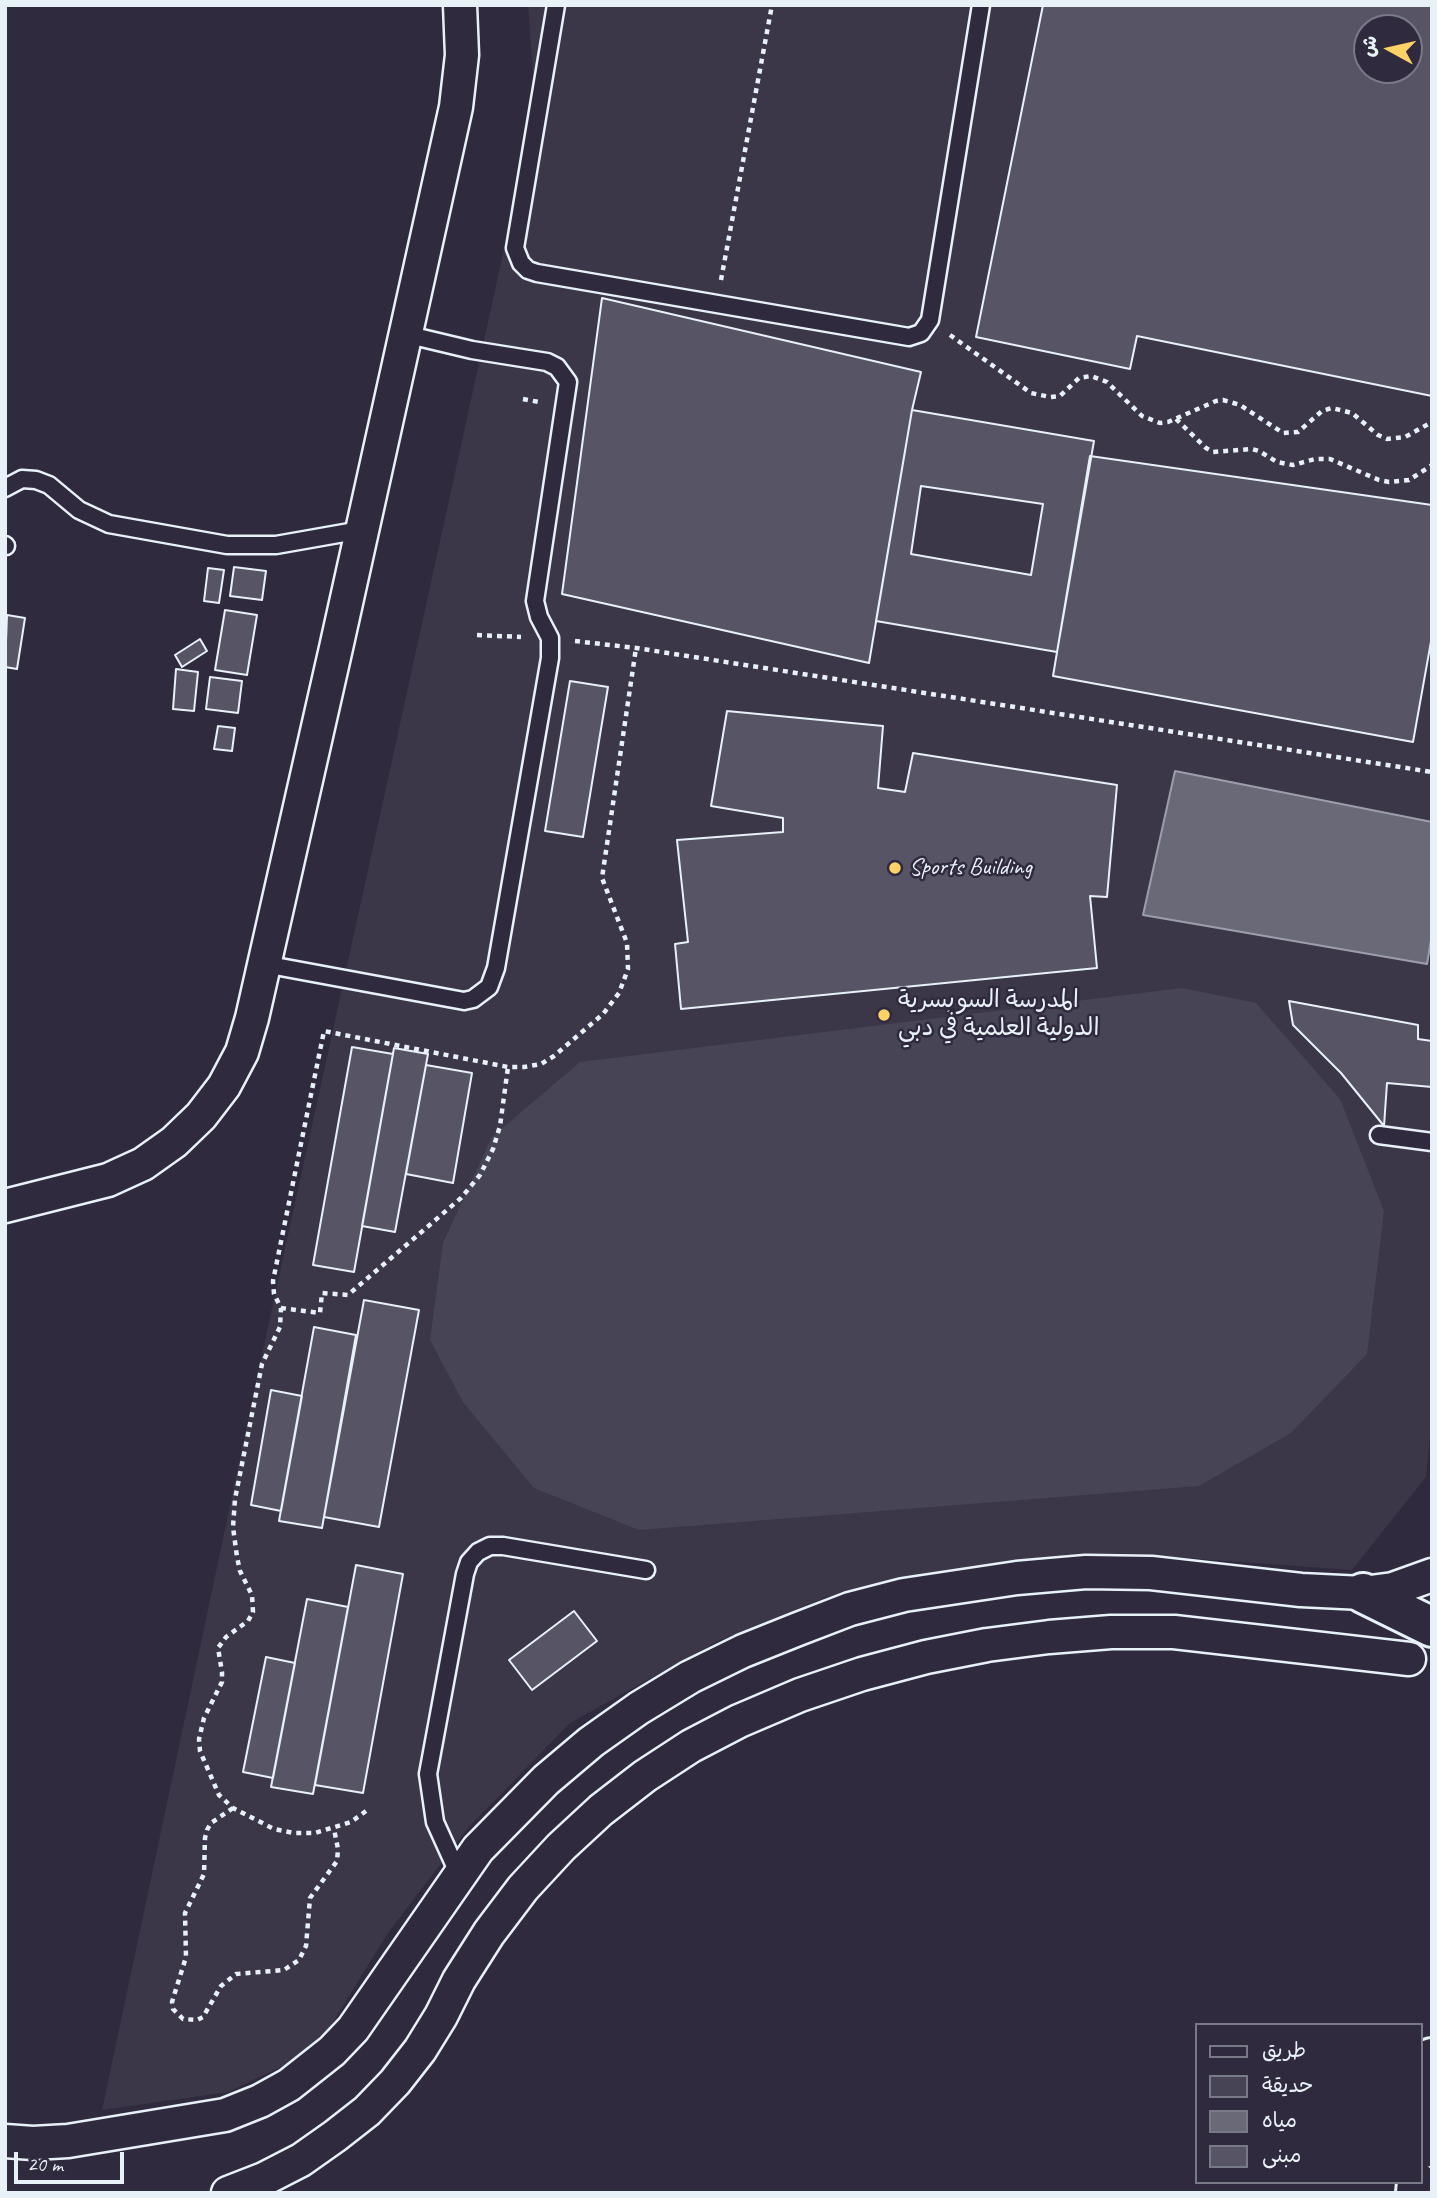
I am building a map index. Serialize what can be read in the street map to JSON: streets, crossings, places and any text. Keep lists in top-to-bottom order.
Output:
{
  "places": ["Sports Building", "المدرسة السويسرية الدولية العلمية في دبي"],
  "legend": [
    "طريق",
    "حديقة",
    "مياه",
    "مبنى"
  ],
  "scale_bar": "20 m",
  "north": "left"
}
